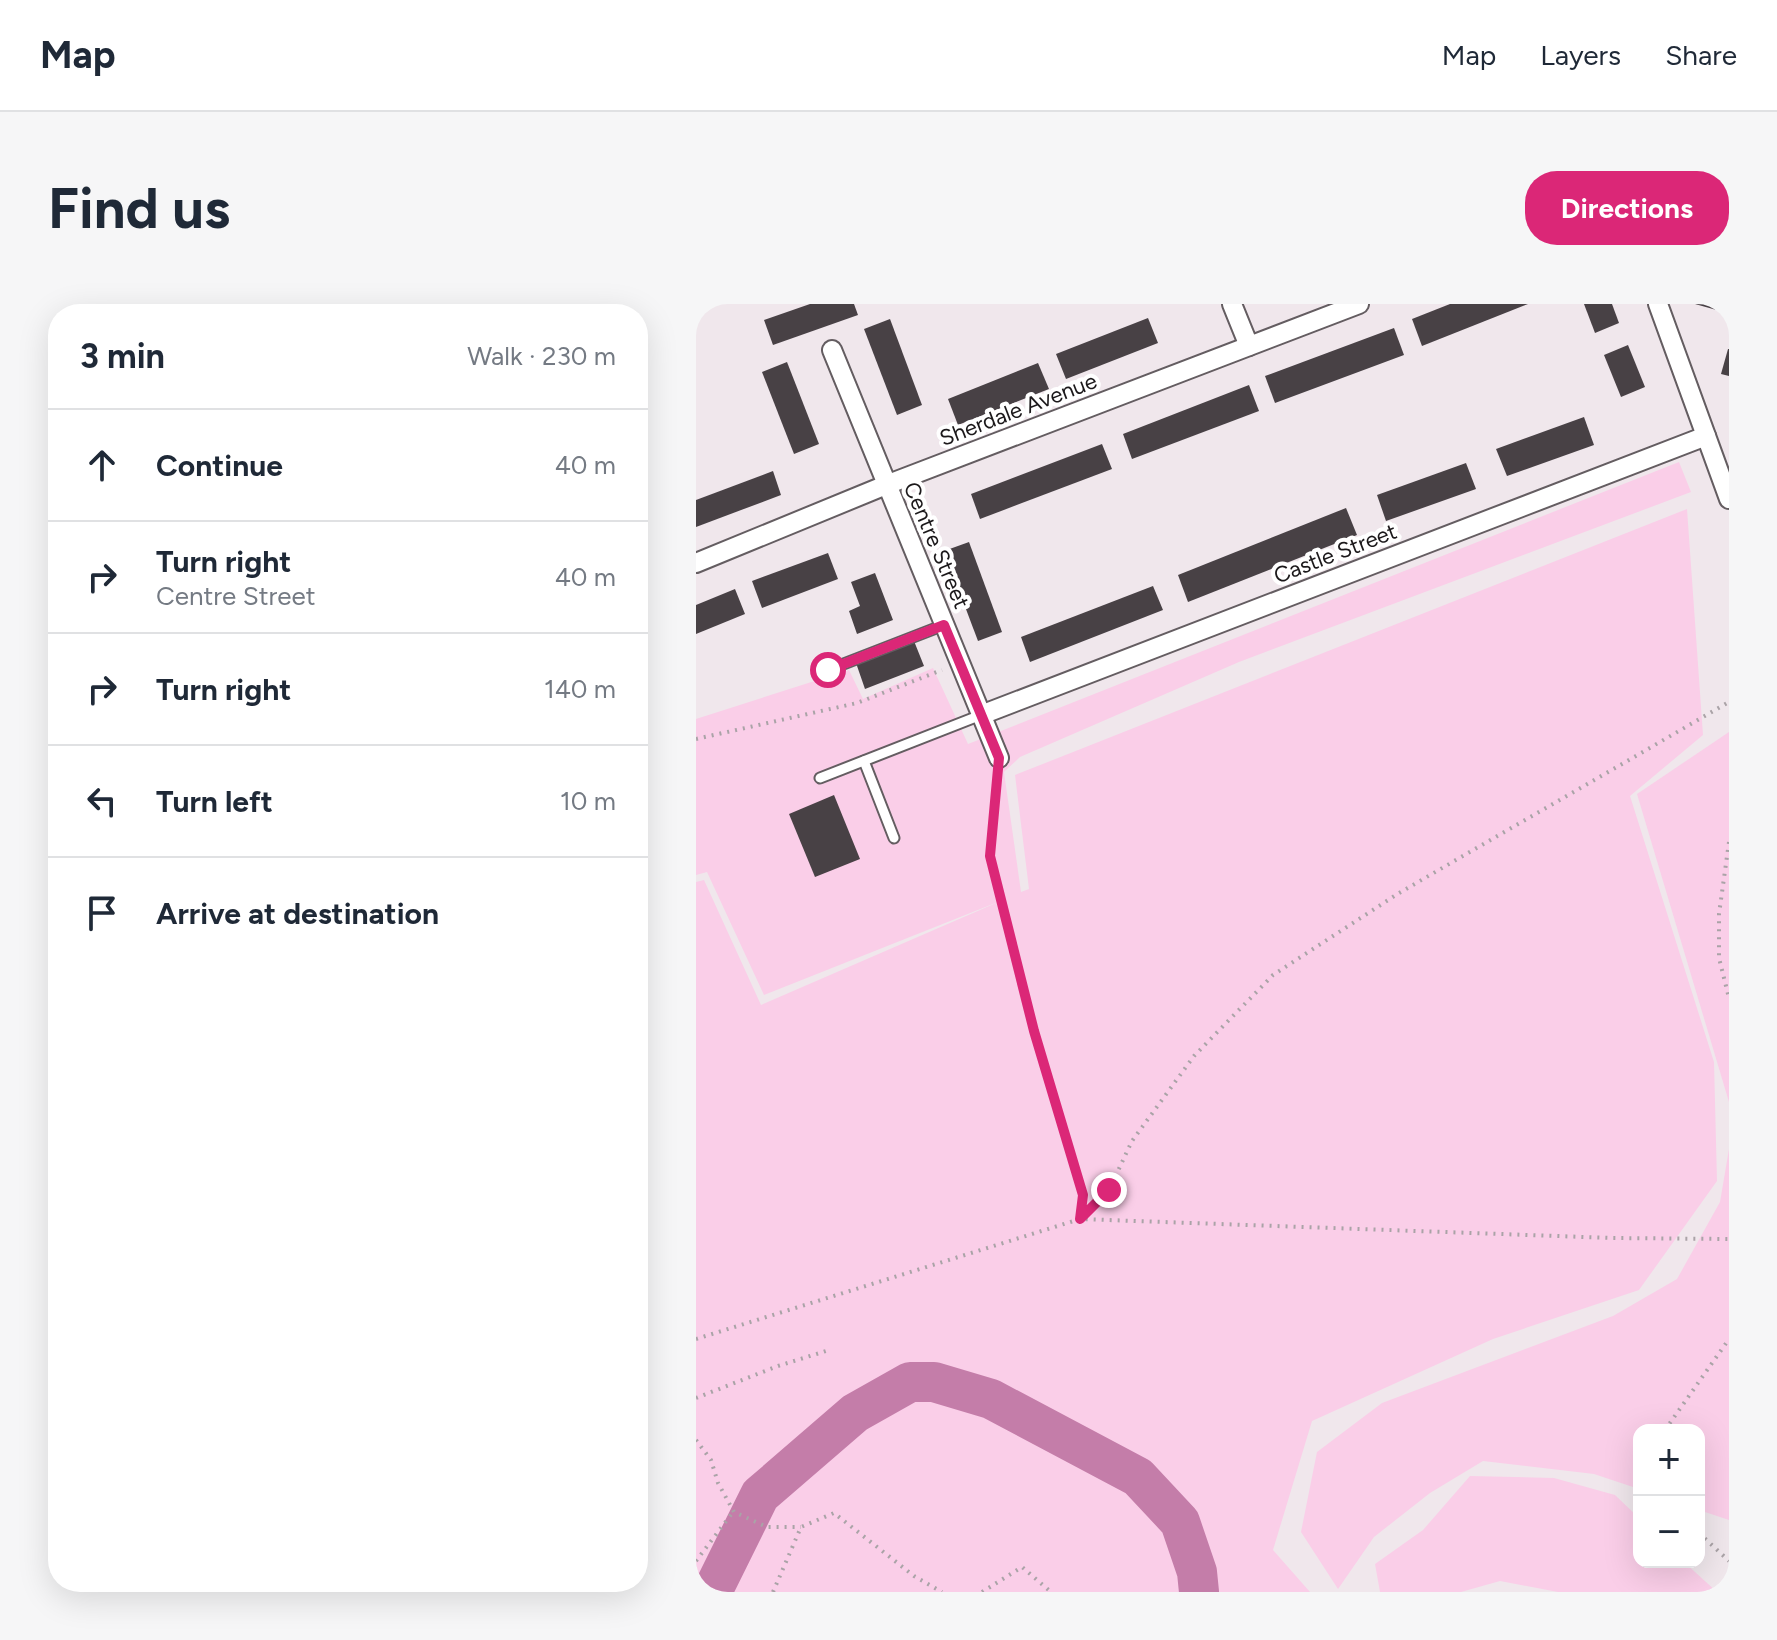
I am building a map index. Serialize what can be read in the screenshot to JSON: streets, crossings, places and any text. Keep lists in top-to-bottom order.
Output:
{
  "streets": {
    "street": ["Sherdale Avenue", "Centre Street", "Castle Street"]
  },
  "crossings": [
    ["Sherdale Avenue", "Centre Street"],
    ["Centre Street", "Castle Street"]
  ],
  "page": {
    "header": "Map",
    "nav": ["Map", "Layers", "Share"],
    "buttons": "Directions",
    "title": "Find us",
    "heading": ["3 min", "Walk · 230 m"],
    "list": [
      ["Continue", "40 m"],
      ["Turn right", "Centre Street", "40 m"],
      ["Turn right", "140 m"],
      ["Turn left", "10 m"],
      "Arrive at destination"
    ],
    "map_buttons": ["+", "−"]
  }
}
